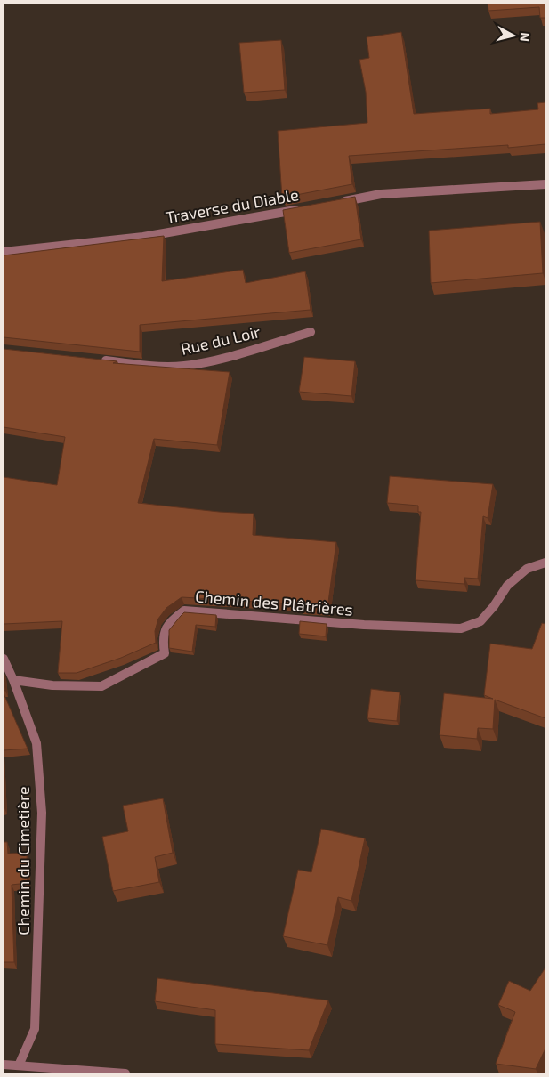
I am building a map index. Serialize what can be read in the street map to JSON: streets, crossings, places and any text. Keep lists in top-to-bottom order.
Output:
{
  "streets": {
    "street": [
      "Traverse du Diable",
      "Rue du Loir",
      "Chemin des Plâtrières",
      "Chemin du Cimetière"
    ]
  },
  "crossings": [
    ["Chemin des Plâtrières", "Chemin du Cimetière"]
  ],
  "north": "right"
}
